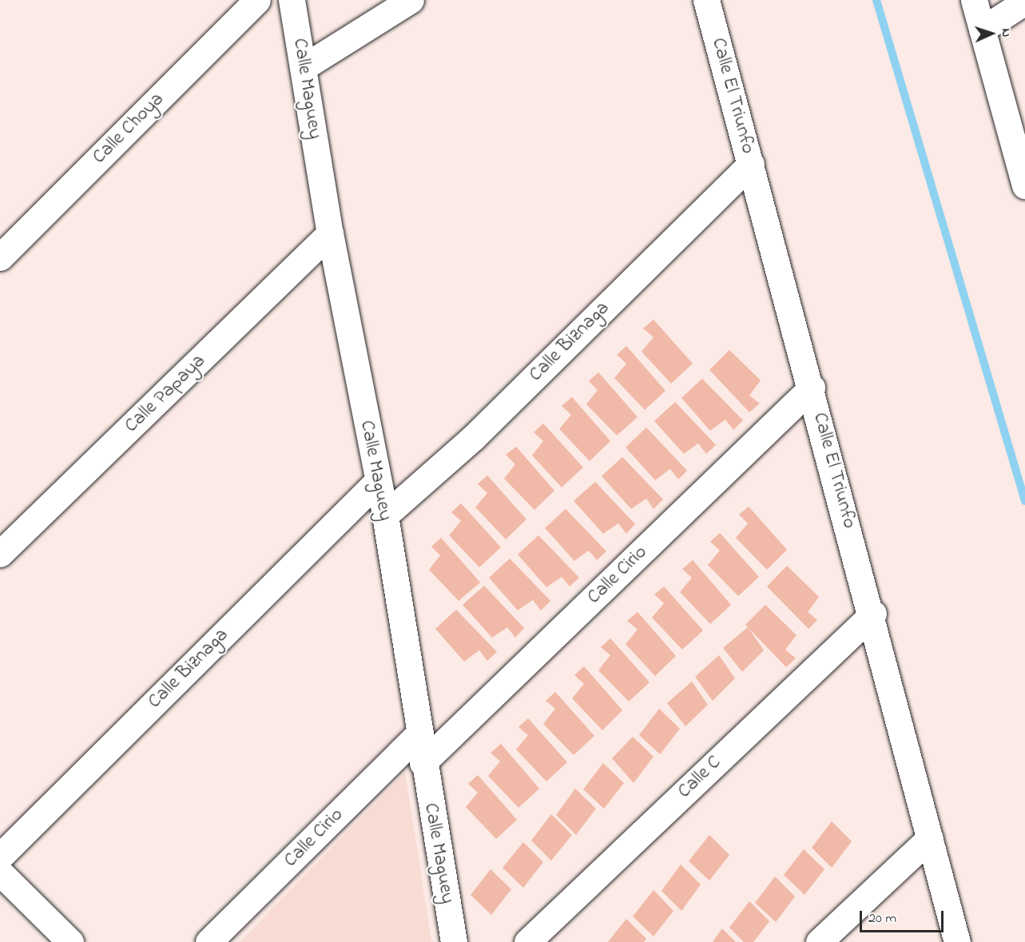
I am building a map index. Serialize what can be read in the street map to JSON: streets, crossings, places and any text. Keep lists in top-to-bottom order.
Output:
{
  "streets": {
    "street": [
      "Calle Maguey",
      "Calle El Triunfo",
      "Calle Choya",
      "Calle Biznaga",
      "Calle Papaya",
      "Calle Cirio",
      "Calle C"
    ]
  },
  "crossings": [
    ["Calle Maguey", "Calle Biznaga"],
    ["Calle Maguey", "Calle Papaya"],
    ["Calle Maguey", "Calle Cirio"],
    ["Calle El Triunfo", "Calle Biznaga"],
    ["Calle El Triunfo", "Calle Cirio"],
    ["Calle El Triunfo", "Calle C"]
  ],
  "scale_bar": "20 m",
  "north": "right"
}
